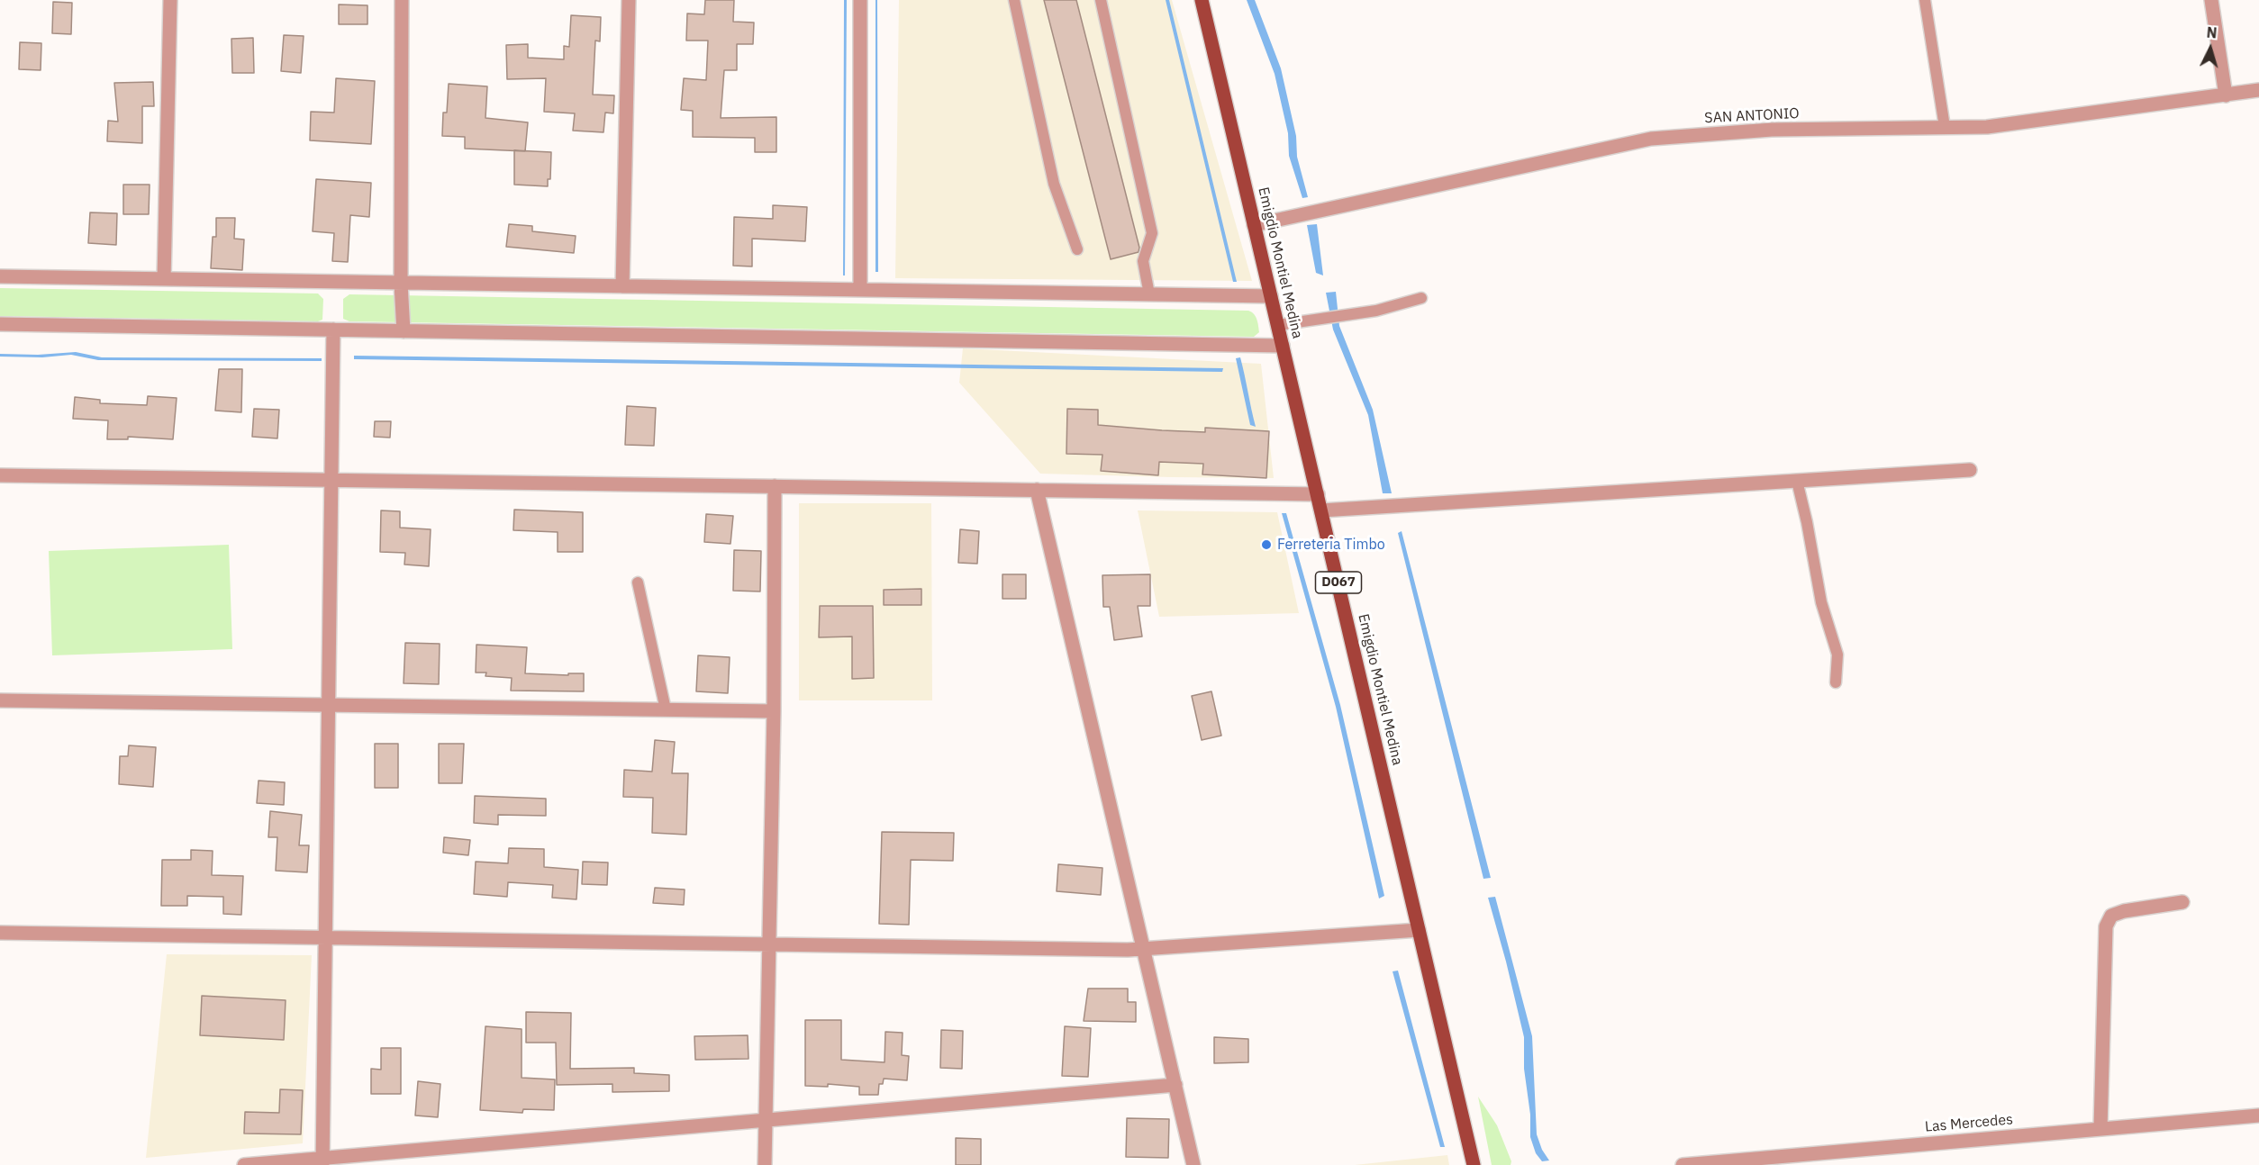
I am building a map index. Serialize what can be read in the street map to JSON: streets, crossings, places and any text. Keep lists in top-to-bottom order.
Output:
{
  "streets": {
    "main road": ["Emigdio Montiel Medina", "D067"],
    "street": ["SAN ANTONIO", "Las Mercedes"]
  },
  "crossings": [
    ["SAN ANTONIO", "Emigdio Montiel Medina"]
  ],
  "places": ["Ferreteria Timbo"],
  "north": "top"
}
